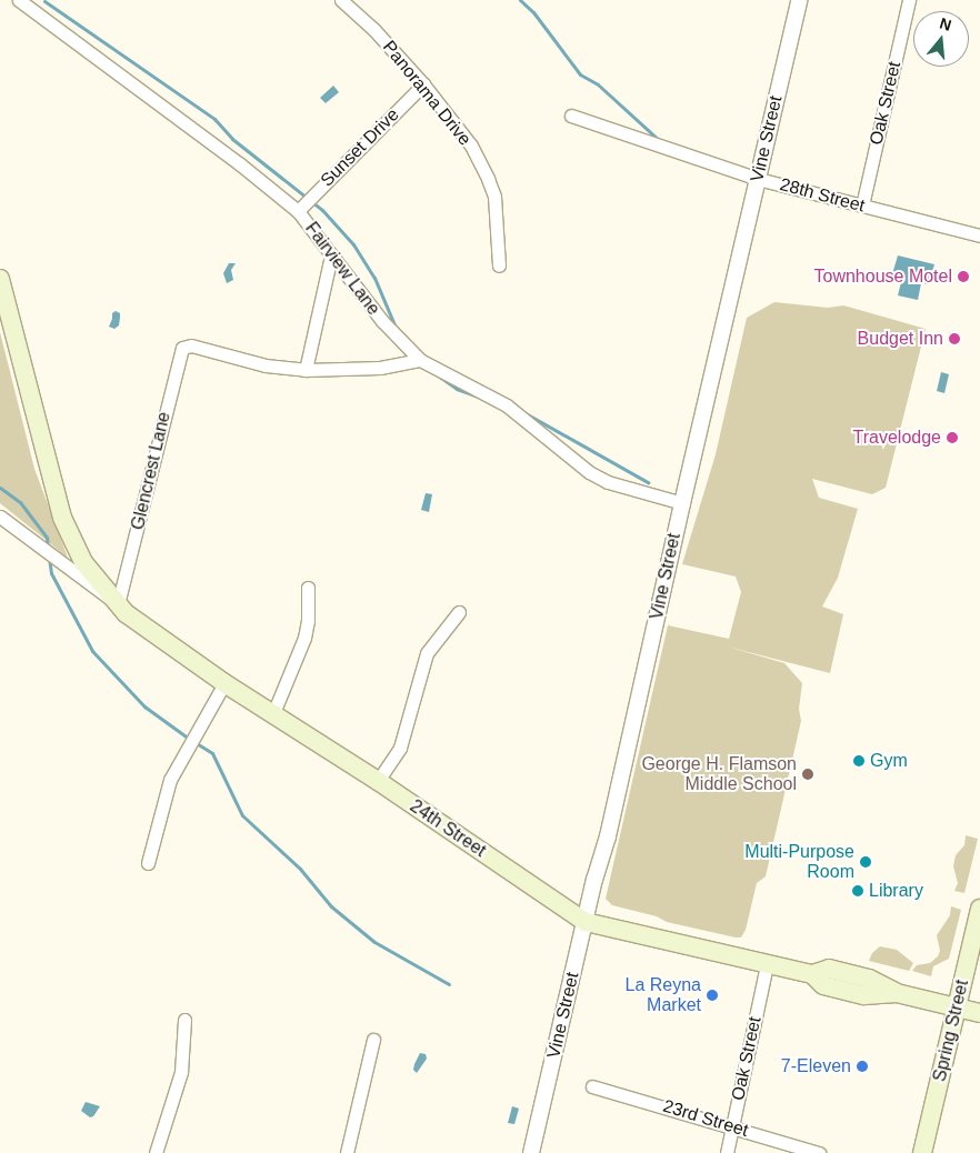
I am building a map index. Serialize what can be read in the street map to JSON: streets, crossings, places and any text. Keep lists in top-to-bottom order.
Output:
{
  "streets": {
    "main road": ["24th Street", "Spring Street"],
    "street": [
      "Panorama Drive",
      "Oak Street",
      "Vine Street",
      "Sunset Drive",
      "28th Street",
      "Fairview Lane",
      "Glencrest Lane",
      "23rd Street"
    ]
  },
  "crossings": [
    ["Panorama Drive", "Sunset Drive"],
    ["Oak Street", "28th Street"],
    ["Oak Street", "24th Street"],
    ["Oak Street", "23rd Street"],
    ["Vine Street", "28th Street"],
    ["Vine Street", "Fairview Lane"],
    ["Vine Street", "24th Street"],
    ["Sunset Drive", "Fairview Lane"],
    ["Glencrest Lane", "24th Street"],
    ["24th Street", "Spring Street"]
  ],
  "places": [
    "Townhouse Motel",
    "Budget Inn",
    "Travelodge",
    "Gym",
    "George H. Flamson Middle School",
    "Multi-Purpose Room",
    "Library",
    "La Reyna Market",
    "7-Eleven"
  ],
  "north": "top"
}
